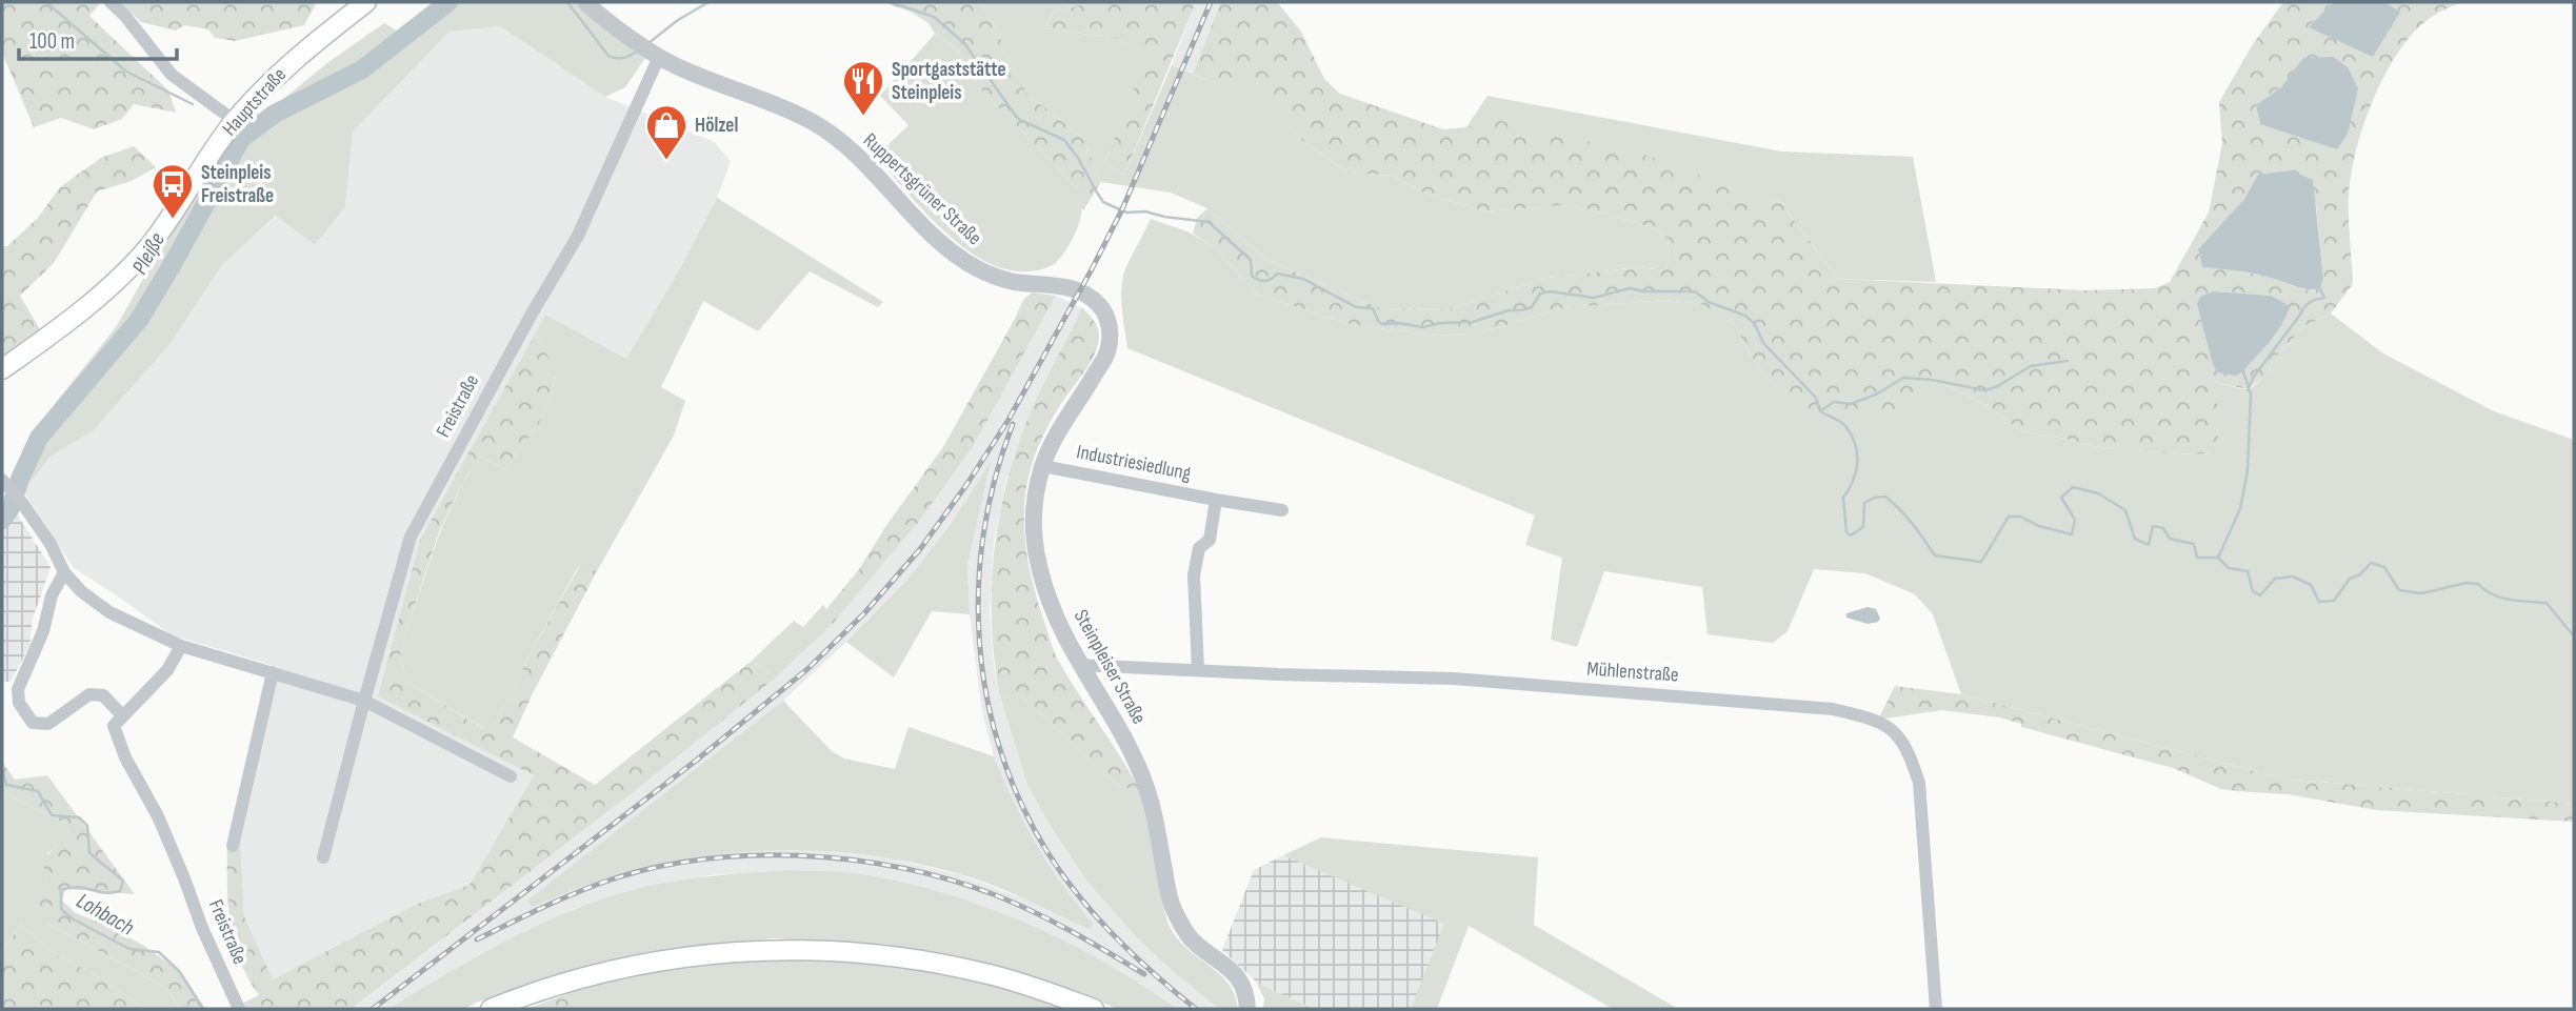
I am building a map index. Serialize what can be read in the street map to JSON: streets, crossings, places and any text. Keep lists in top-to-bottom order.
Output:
{
  "streets": {
    "main road": ["Hauptstraße"],
    "street": [
      "Ruppertsgrüner Straße",
      "Freistraße",
      "Industriesiedlung",
      "Steinpleiser Straße",
      "Mühlenstraße"
    ]
  },
  "crossings": [
    ["Ruppertsgrüner Straße", "Freistraße"],
    ["Ruppertsgrüner Straße", "Steinpleiser Straße"],
    ["Industriesiedlung", "Steinpleiser Straße"],
    ["Steinpleiser Straße", "Mühlenstraße"]
  ],
  "water": ["Pleiße", "Lohbach"],
  "places": {
    "restaurant": ["Sportgaststätte Steinpleis"],
    "shop": ["Hölzel"],
    "bus stop": ["Steinpleis Freistraße"]
  },
  "scale_bar": "100 m"
}
